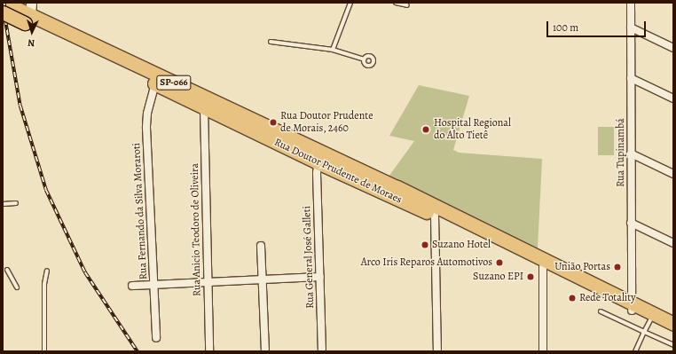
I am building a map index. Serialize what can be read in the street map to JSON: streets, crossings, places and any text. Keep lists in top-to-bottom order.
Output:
{
  "streets": {
    "highway": ["SP-066", "Rua Doutor Prudente de Moraes"],
    "street": [
      "Rua Tupinambá",
      "Rua Fernando da Silva Moraroti",
      "Rua Anicio Teodoro de Oliveira",
      "Rua General José Galleti"
    ]
  },
  "crossings": [
    ["Rua Tupinambá", "Rua Doutor Prudente de Moraes"],
    ["Rua Doutor Prudente de Moraes", "Rua Fernando da Silva Moraroti"],
    ["Rua Doutor Prudente de Moraes", "Rua Anicio Teodoro de Oliveira"],
    ["Rua Doutor Prudente de Moraes", "Rua General José Galleti"]
  ],
  "places": [
    "Rua Doutor Prudente de Morais, 2460",
    "Hospital Regional do Alto Tietê",
    "Suzano Hotel",
    "Arco Iris Reparos Automotivos",
    "União Portas",
    "Suzano EPI",
    "Rede Totality"
  ],
  "scale_bar": "100 m",
  "north": "bottom"
}
